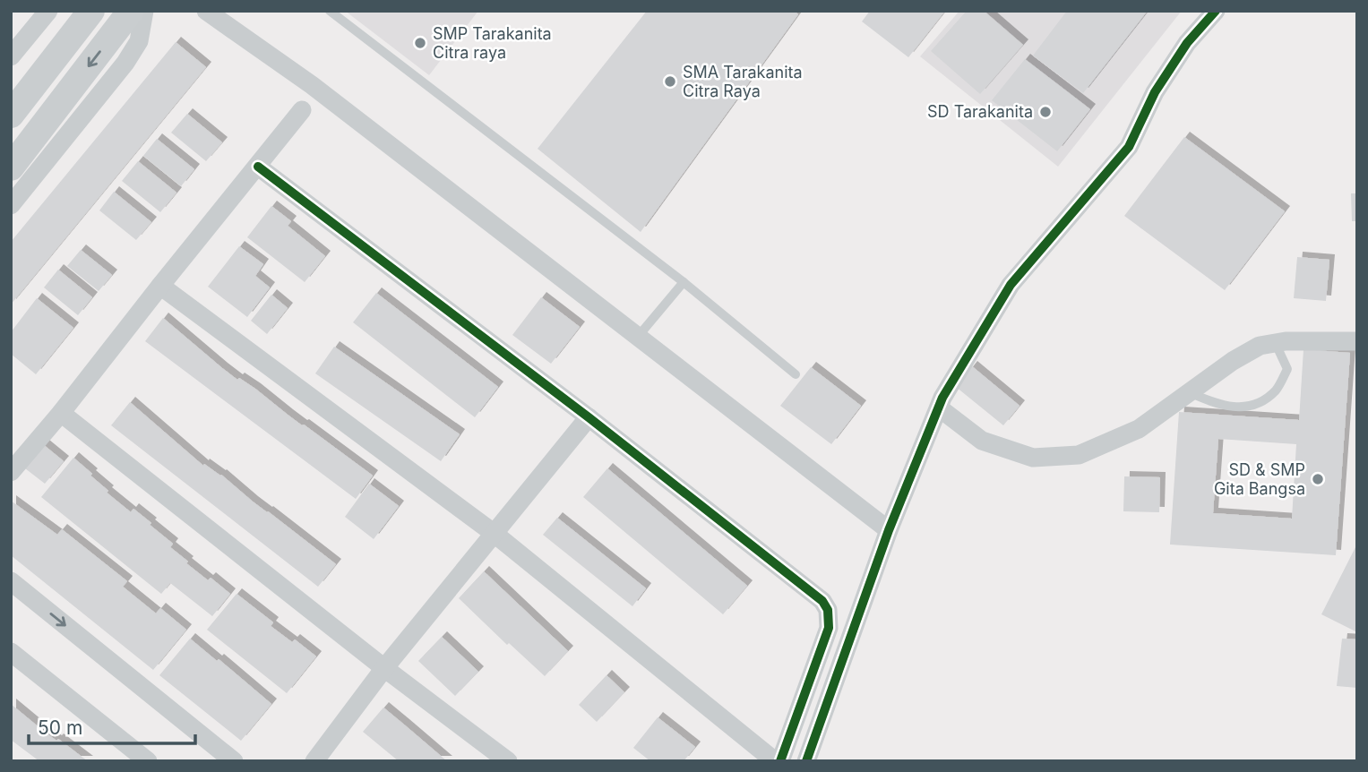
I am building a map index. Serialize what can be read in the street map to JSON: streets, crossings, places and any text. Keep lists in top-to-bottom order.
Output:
{
  "places": [
    "SMP Tarakanita Citra raya",
    "SMA Tarakanita Citra Raya",
    "SD Tarakanita",
    "SD & SMP Gita Bangsa"
  ],
  "scale_bar": "50 m"
}
